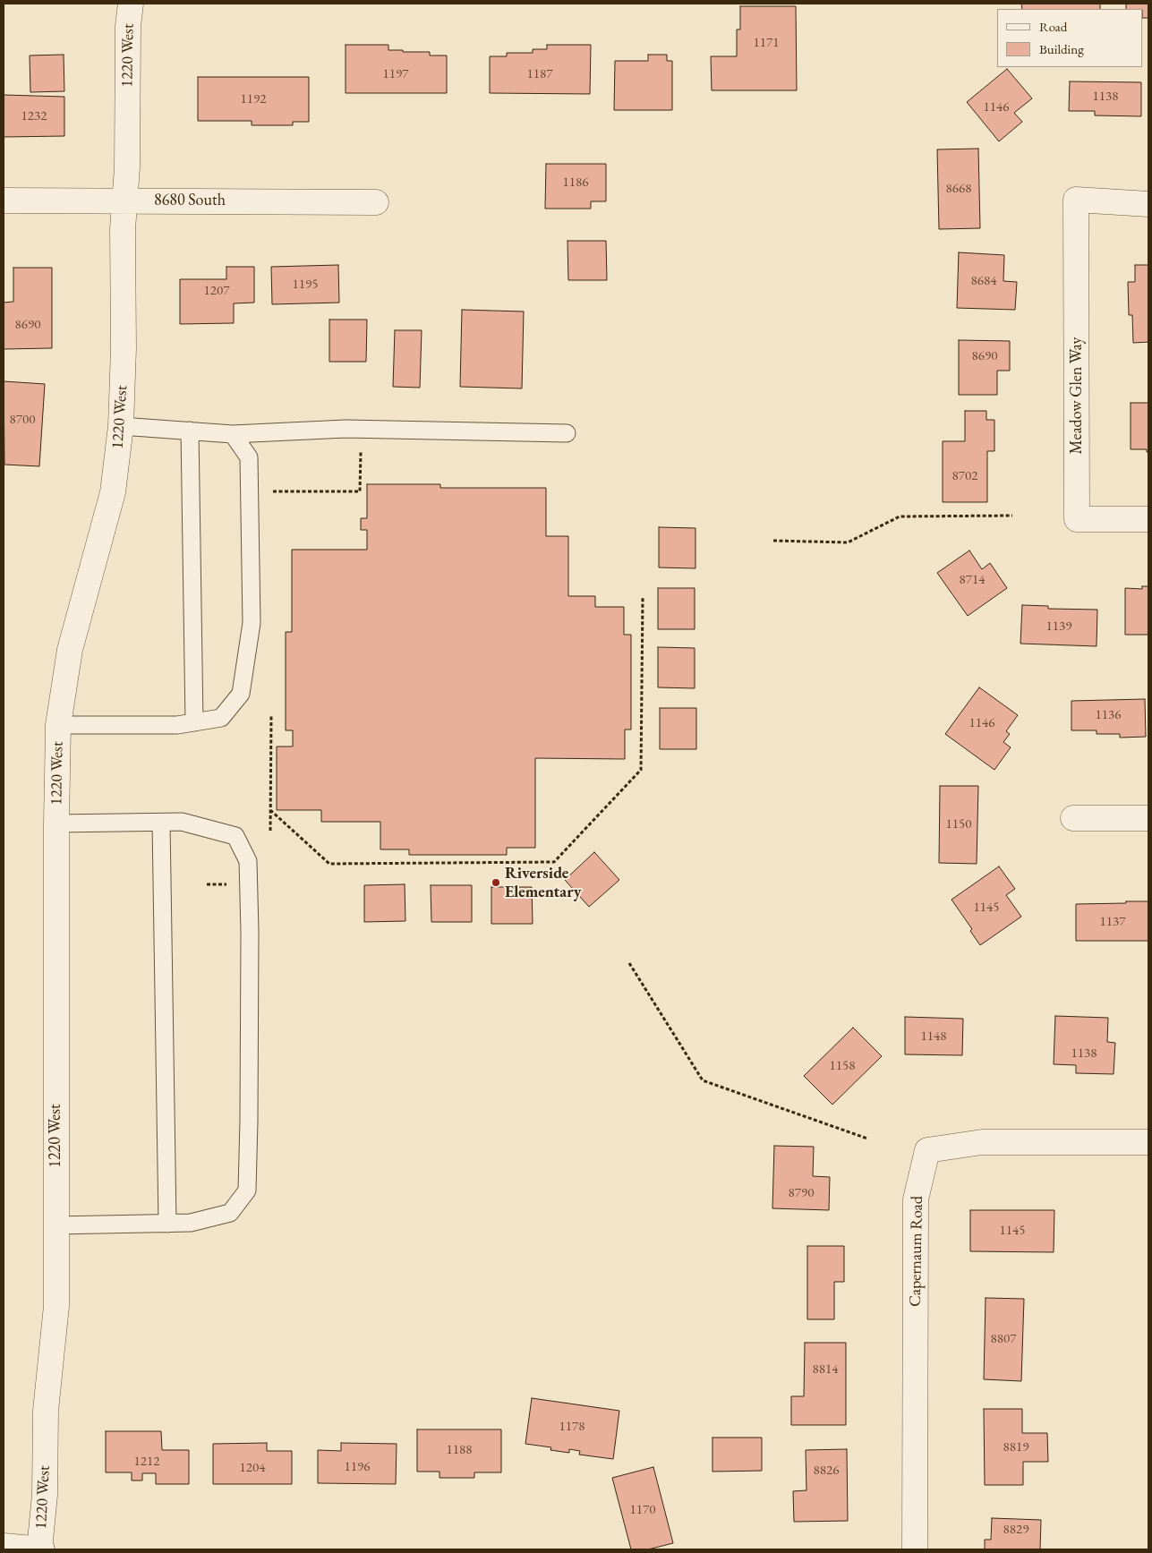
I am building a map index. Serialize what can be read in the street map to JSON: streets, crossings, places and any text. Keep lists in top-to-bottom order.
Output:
{
  "streets": {
    "street": [
      "1220 West",
      "8680 South",
      "Meadow Glen Way",
      "Capernaum Road"
    ]
  },
  "crossings": [
    ["1220 West", "8680 South"]
  ],
  "places": ["Riverside Elementary"],
  "house_numbers": [
    "1171",
    "1197",
    "1187",
    "1138",
    "1192",
    "1146",
    "1232",
    "1186",
    "8668",
    "8684",
    "1195",
    "1207",
    "8690",
    "8690",
    "8700",
    "8702",
    "8714",
    "1139",
    "1136",
    "1146",
    "1150",
    "1145",
    "1137",
    "1148",
    "1138",
    "1158",
    "8790",
    "1145",
    "8807",
    "8814",
    "1178",
    "8819",
    "1188",
    "1212",
    "1196",
    "1204",
    "8826",
    "1170",
    "8829"
  ],
  "legend": ["Road", "Building"]
}
